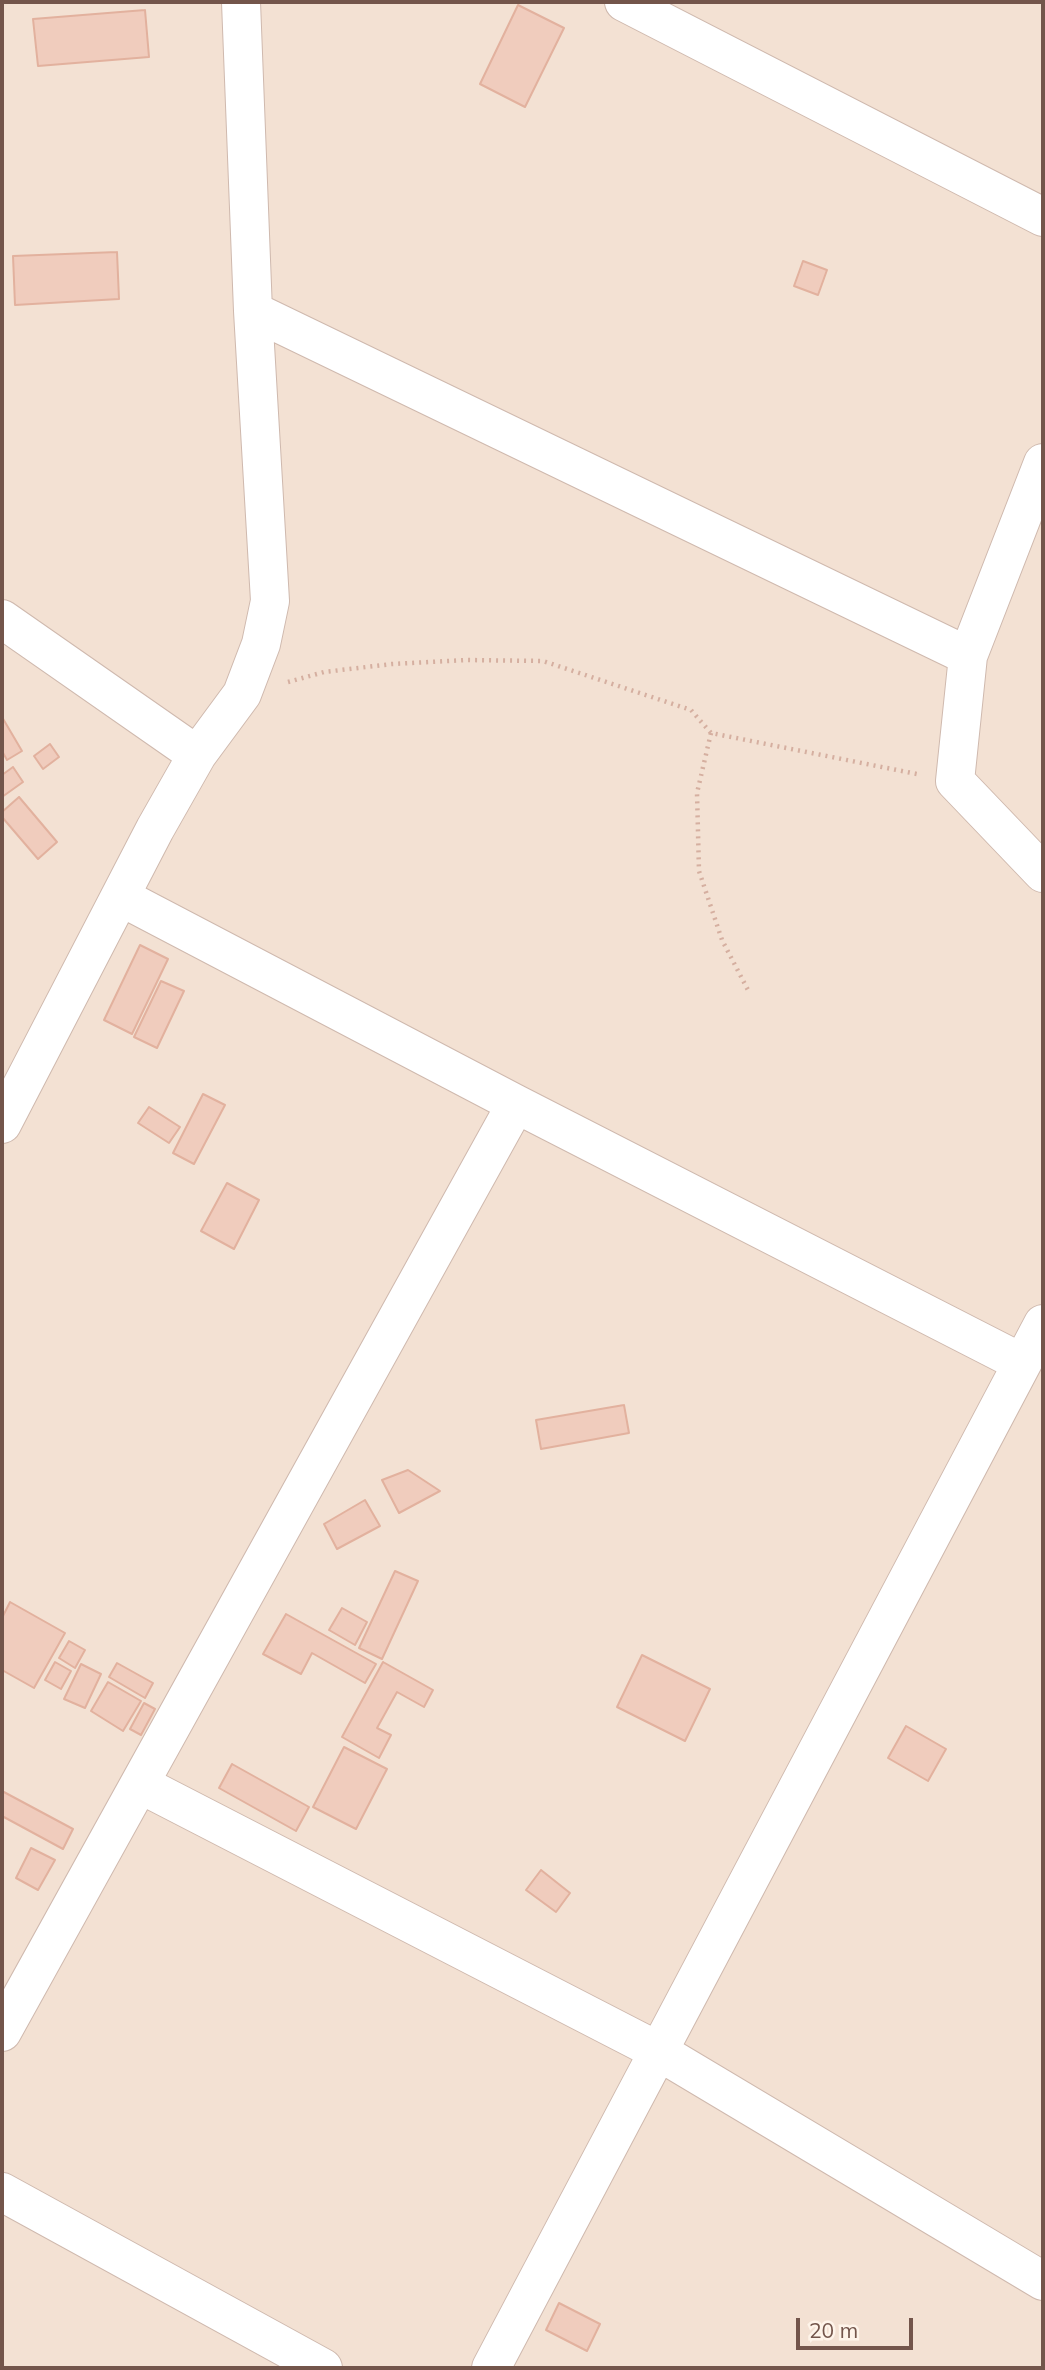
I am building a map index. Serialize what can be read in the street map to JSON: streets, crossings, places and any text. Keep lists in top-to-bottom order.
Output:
{
  "scale_bar": "20 m"
}
